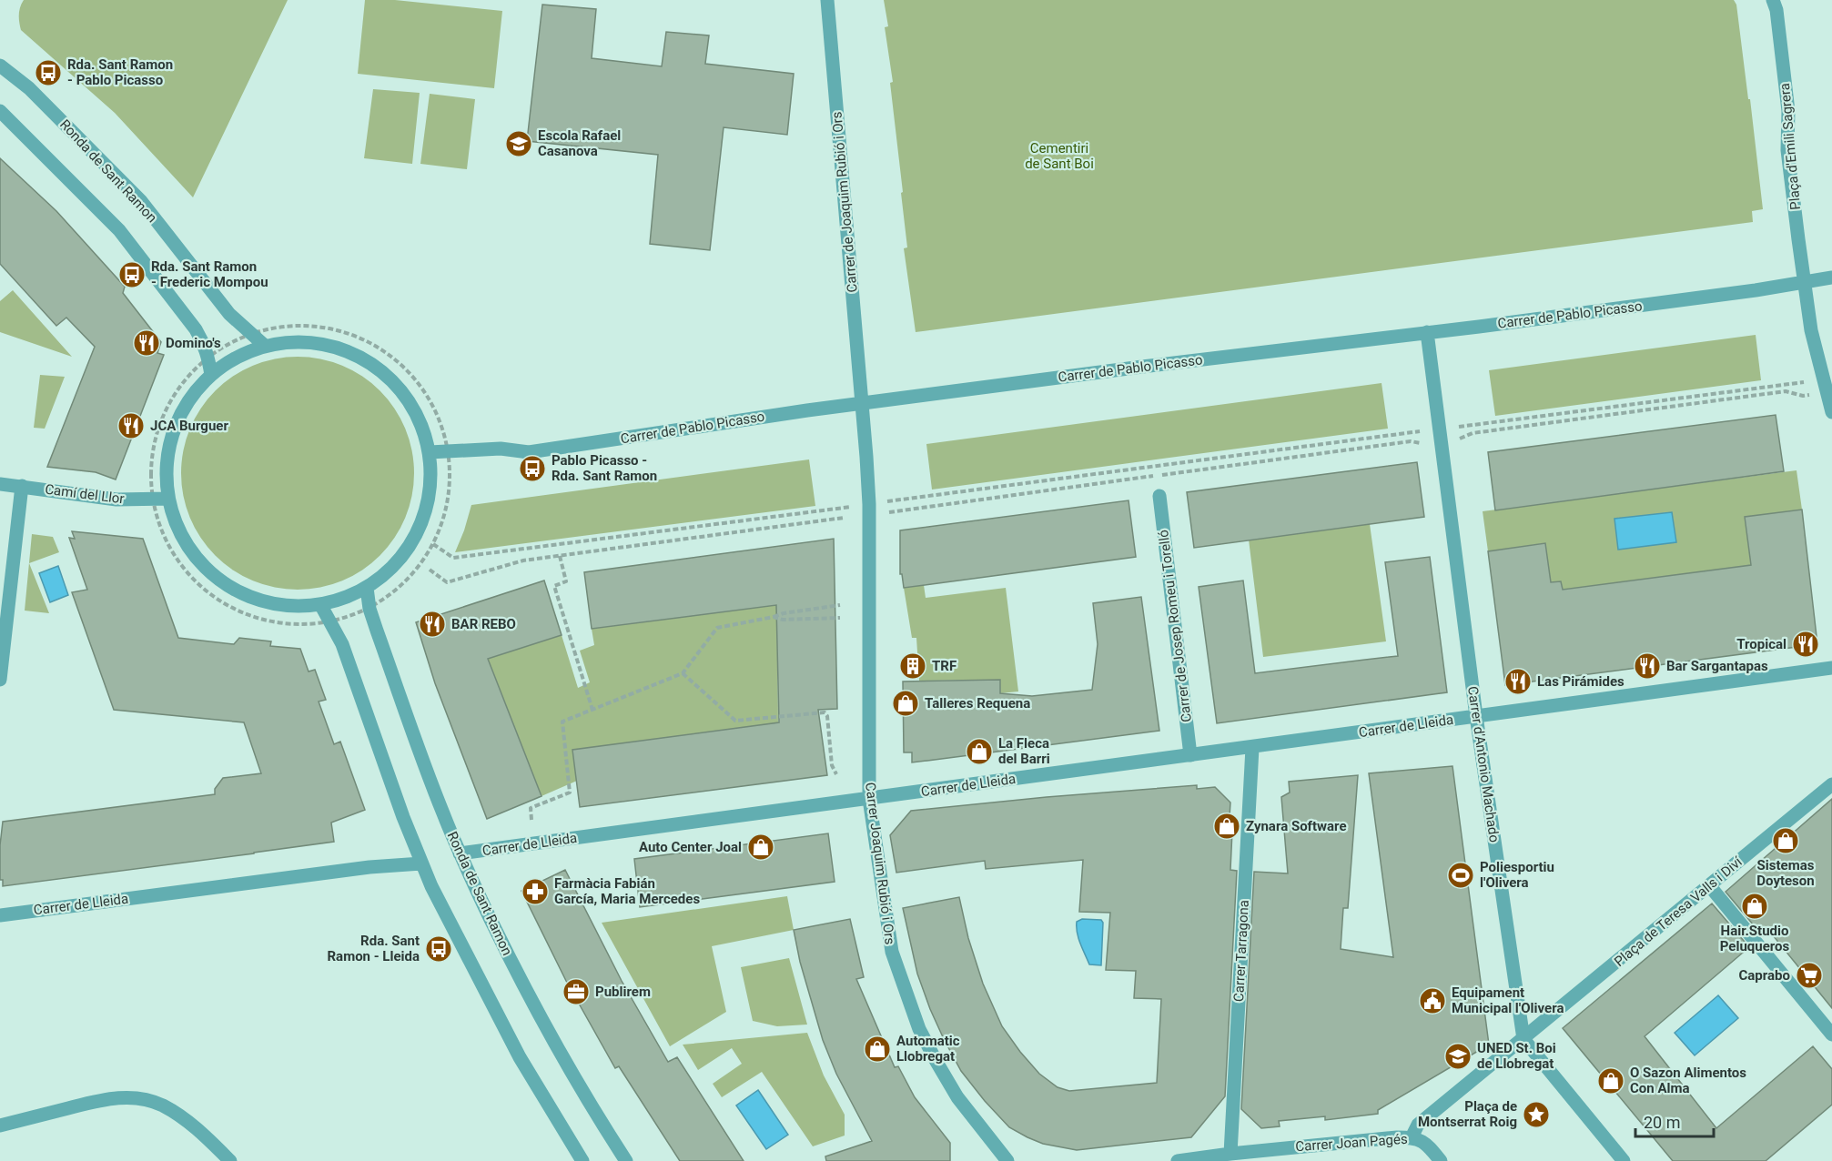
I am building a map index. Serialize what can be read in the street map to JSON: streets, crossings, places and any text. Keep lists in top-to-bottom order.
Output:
{
  "streets": {
    "street": [
      "Plaça d'Emili Sagrera",
      "Ronda de Sant Ramon",
      "Carrer de Joaquim Rubió i Ors",
      "Carrer de Pablo Picasso",
      "Camí del Llor",
      "Carrer de Josep Romeu i Torelló",
      "Carrer de Lleida",
      "Carrer d'Antonio Machado",
      "Carrer Joaquim Rubió i Ors",
      "Plaça de Teresa Valls i Diví",
      "Carrer Tarragona",
      "Carrer Joan Pagés"
    ]
  },
  "crossings": [
    ["Plaça d'Emili Sagrera", "Carrer de Pablo Picasso"],
    ["Ronda de Sant Ramon", "Carrer de Lleida"],
    ["Carrer de Joaquim Rubió i Ors", "Carrer de Pablo Picasso"],
    ["Carrer de Joaquim Rubió i Ors", "Carrer Joaquim Rubió i Ors"],
    ["Carrer de Pablo Picasso", "Carrer d'Antonio Machado"],
    ["Carrer de Pablo Picasso", "Carrer Joaquim Rubió i Ors"],
    ["Carrer de Josep Romeu i Torelló", "Carrer de Lleida"],
    ["Carrer de Lleida", "Carrer d'Antonio Machado"],
    ["Carrer de Lleida", "Carrer Joaquim Rubió i Ors"],
    ["Carrer de Lleida", "Carrer Tarragona"],
    ["Carrer d'Antonio Machado", "Plaça de Teresa Valls i Diví"],
    ["Carrer Tarragona", "Carrer Joan Pagés"]
  ],
  "parks": ["Cementiri de Sant Boi"],
  "places": {
    "bus stop": [
      "Rda. Sant Ramon - Pablo Picasso",
      "Rda. Sant Ramon - Frederic Mompou",
      "Pablo Picasso - Rda. Sant Ramon",
      "Rda. Sant Ramon - Lleida"
    ],
    "school or university": ["Escola Rafael Casanova", "UNED St. Boi de Llobregat"],
    "restaurant": [
      "Domino's",
      "JCA Burguer",
      "BAR REBO",
      "Tropical",
      "Bar Sargantapas",
      "Las Pirámides"
    ],
    "building": ["TRF"],
    "shop": [
      "Talleres Requena",
      "La Fleca del Barri",
      "Zynara Software",
      "Sistemas Doyteson",
      "Auto Center Joal",
      "Hair.Studio Peluqueros",
      "Automatic Llobregat",
      "O Sazon Alimentos Con Alma"
    ],
    "sports": ["Poliesportiu l'Olivera"],
    "pharmacy": ["Farmàcia Fabián García, Maria Mercedes"],
    "supermarket": ["Caprabo"],
    "office": ["Publirem"],
    "public building": ["Equipament Municipal l'Olivera"],
    "place": ["Plaça de Montserrat Roig"]
  },
  "scale_bar": "20 m"
}
